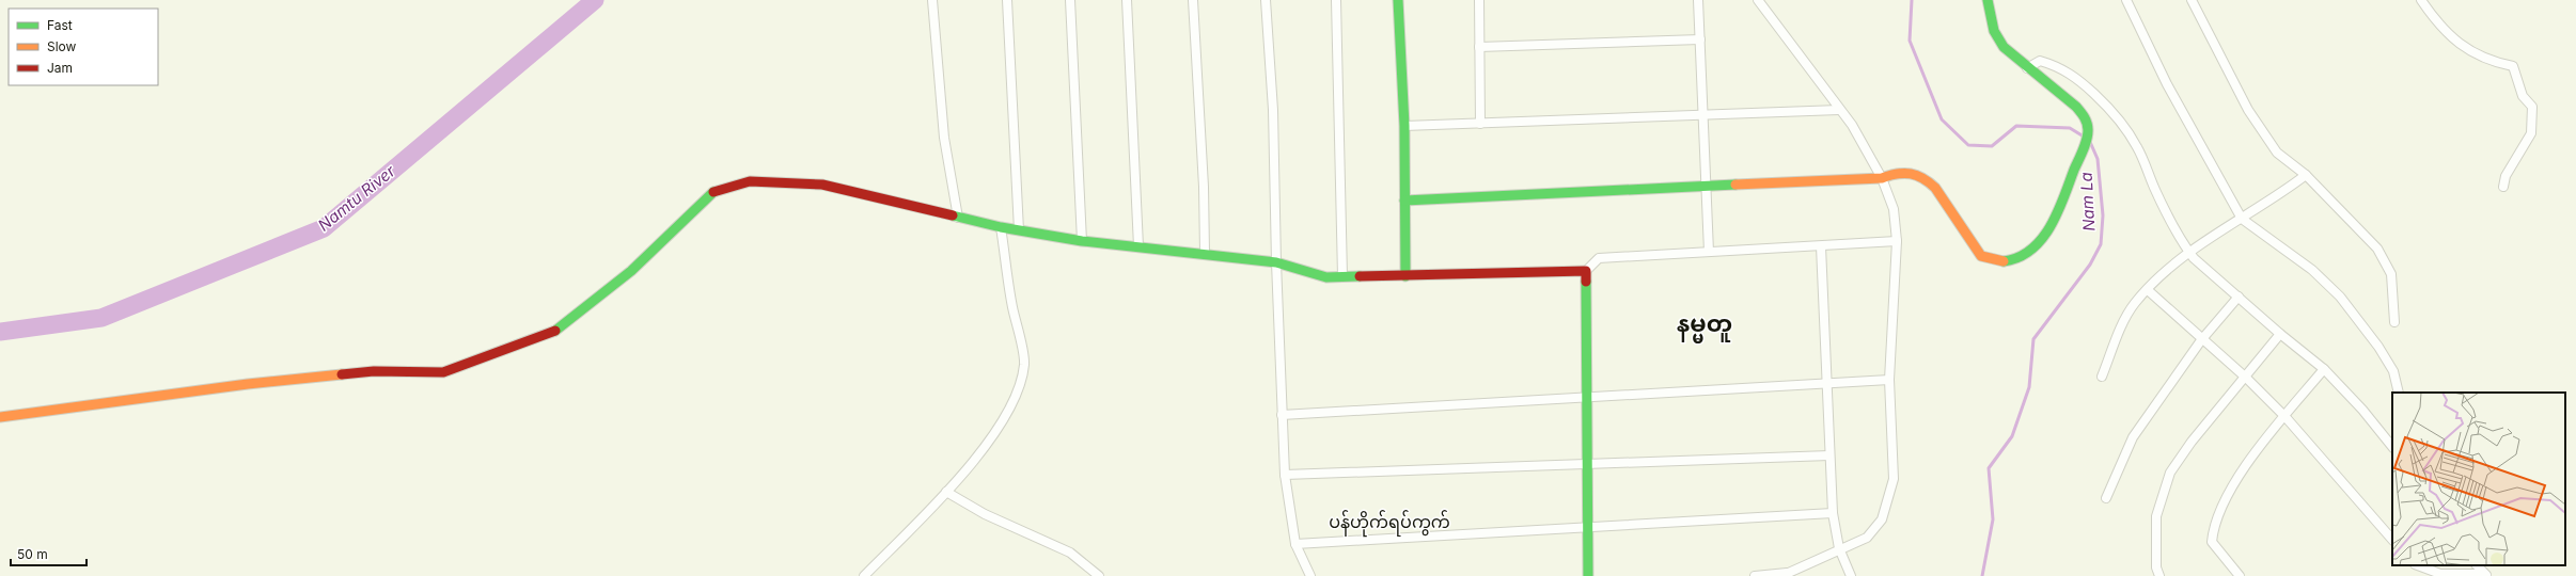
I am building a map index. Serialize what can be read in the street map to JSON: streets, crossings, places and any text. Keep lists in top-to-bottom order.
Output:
{
  "districts": ["နမ္မတူ", "ပန်ဟိုက်ရပ်ကွက်"],
  "water": ["Namtu River", "Nam La"],
  "legend": ["Fast", "Slow", "Jam"],
  "scale_bar": "50 m"
}
